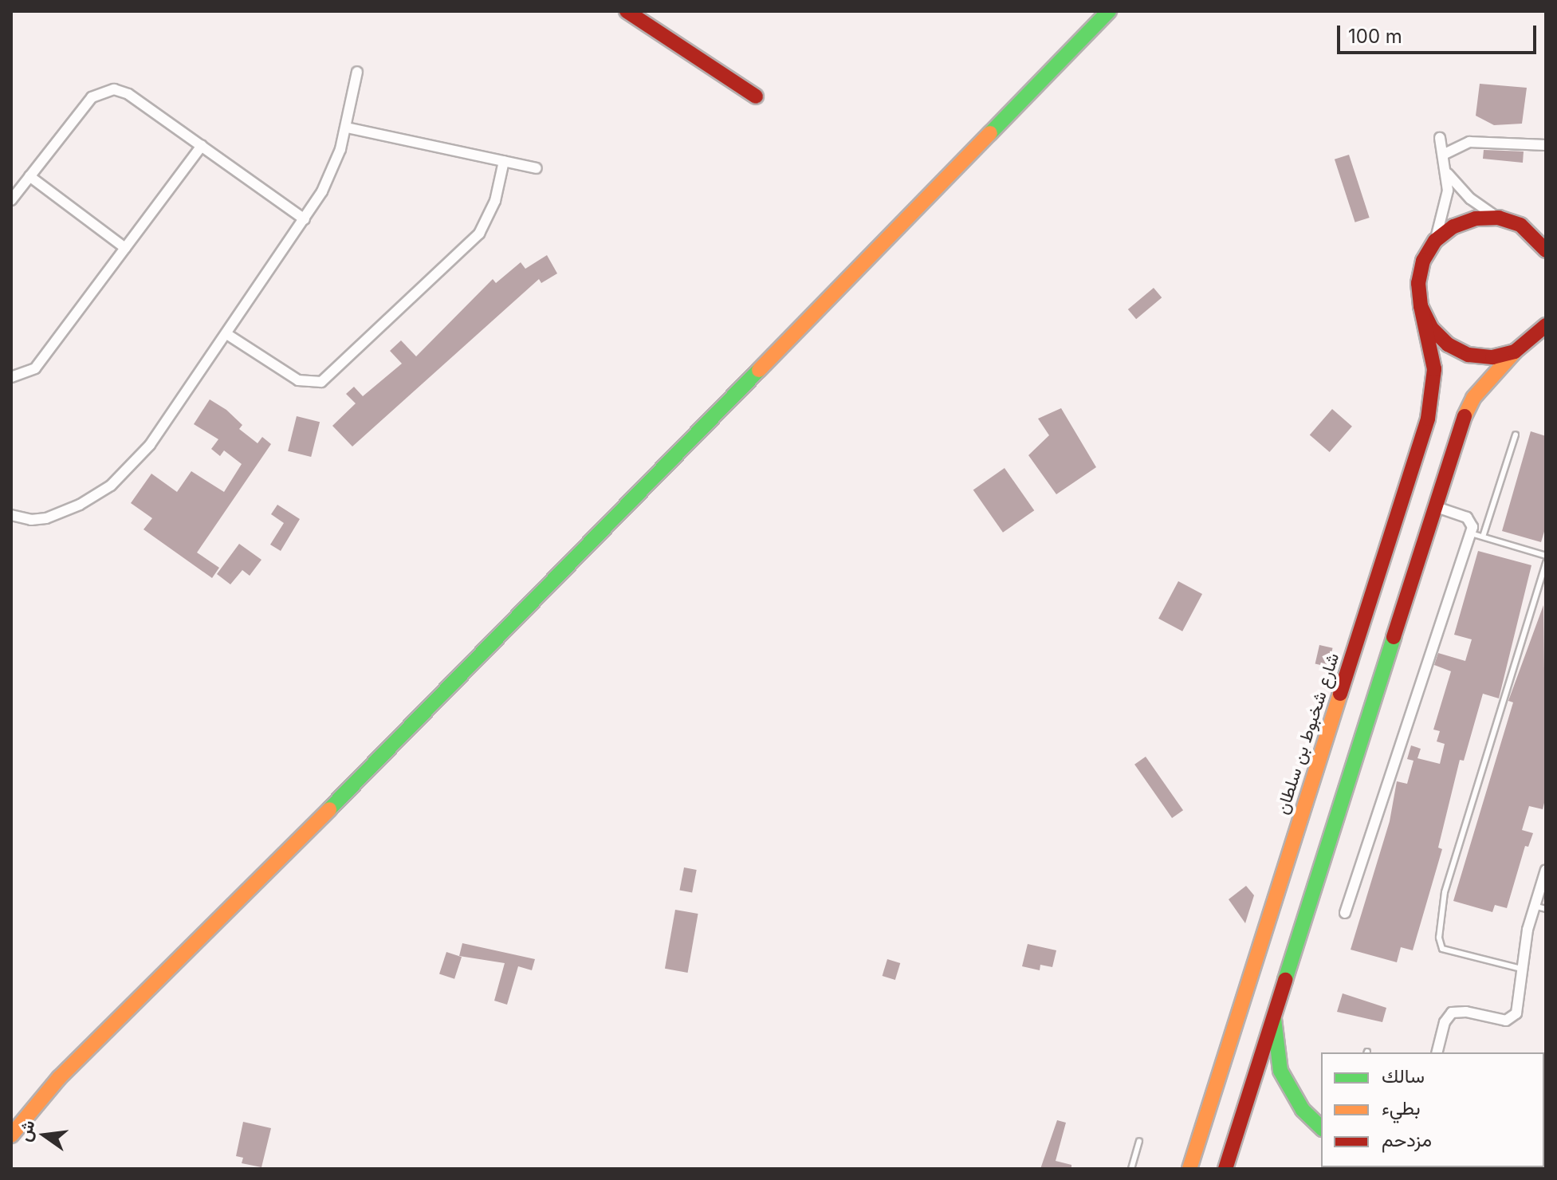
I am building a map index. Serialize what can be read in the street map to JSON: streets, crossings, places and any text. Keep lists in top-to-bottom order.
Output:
{
  "streets": {
    "main road": ["شارع شخبوط بن سلطان"]
  },
  "legend": ["سالك", "بطيء", "مزدحم"],
  "scale_bar": "100 m",
  "north": "left"
}
